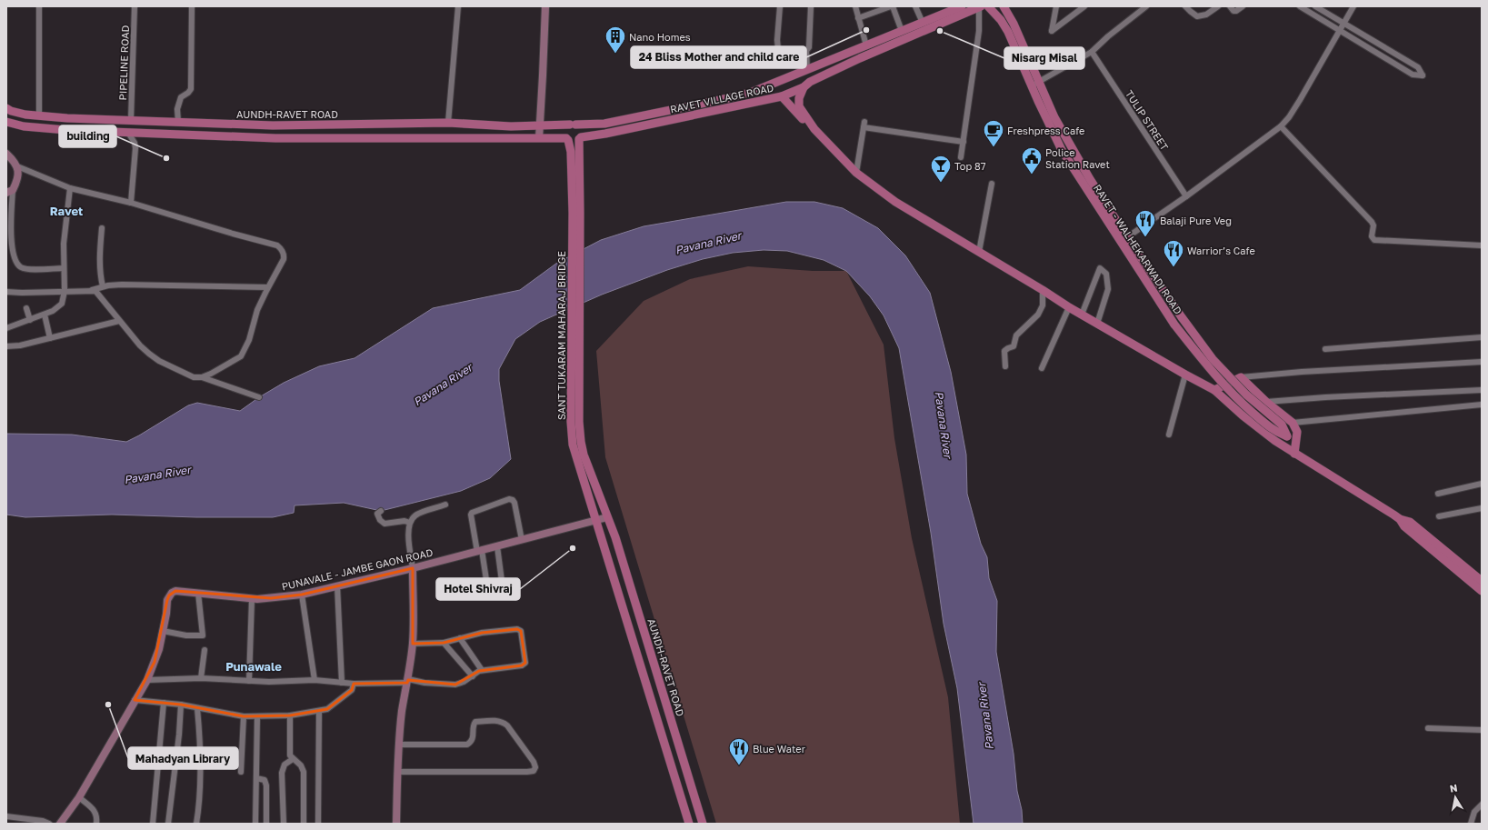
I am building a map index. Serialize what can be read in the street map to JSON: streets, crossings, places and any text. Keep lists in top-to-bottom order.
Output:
{
  "streets": {
    "main road": [
      "RAVET VILLAGE ROAD",
      "AUNDH-RAVET ROAD",
      "RAVET - WALHEKARWADI ROAD",
      "SANT TUKARAM MAHARAJ BRIDGE"
    ],
    "street": ["PIPELINE ROAD", "TULIP STREET", "PUNAVALE - JAMBE GAON ROAD"]
  },
  "crossings": [
    ["PIPELINE ROAD", "AUNDH-RAVET ROAD"],
    ["RAVET VILLAGE ROAD", "AUNDH-RAVET ROAD"],
    ["AUNDH-RAVET ROAD", "SANT TUKARAM MAHARAJ BRIDGE"],
    ["AUNDH-RAVET ROAD", "PUNAVALE - JAMBE GAON ROAD"]
  ],
  "districts": ["Ravet", "Punawale"],
  "water": ["Pavana River"],
  "places": {
    "other": [
      "24 Bliss Mother and child care",
      "Nisarg Misal",
      "building",
      "Hotel Shivraj",
      "Mahadyan Library"
    ],
    "building": ["Nano Homes"],
    "cafe": ["Freshpress Cafe"],
    "public building": ["Police Station Ravet"],
    "bar": ["Top 87"],
    "restaurant": ["Balaji Pure Veg", "Warrior’s Cafe", "Blue Water"]
  },
  "north": "top"
}
